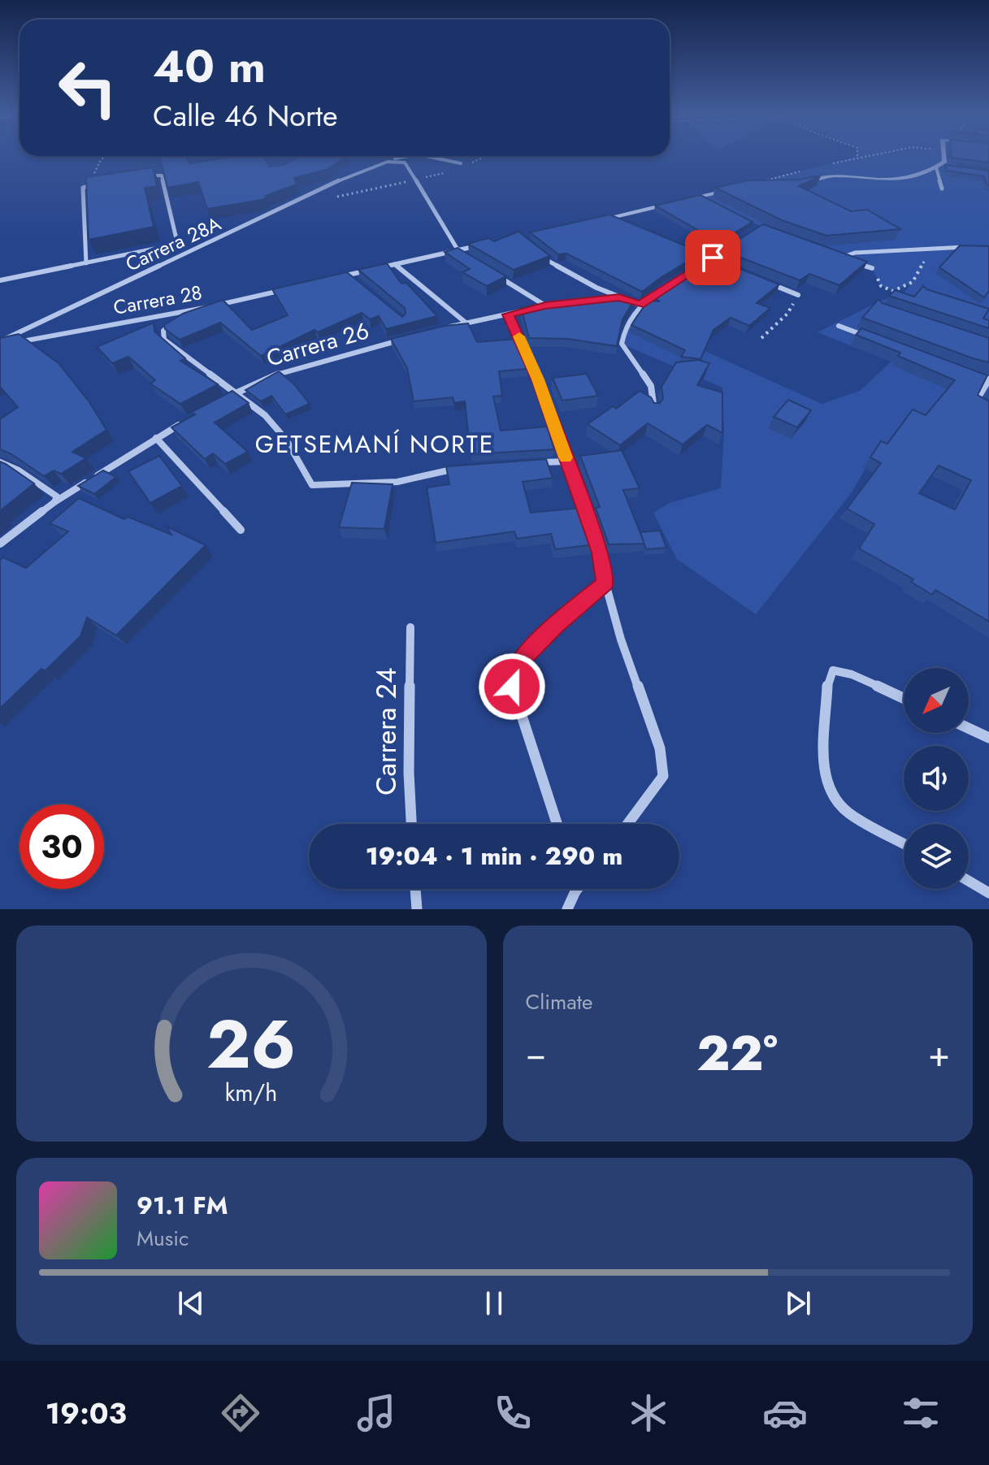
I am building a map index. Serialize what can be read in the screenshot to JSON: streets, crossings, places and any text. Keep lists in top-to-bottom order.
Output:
{
  "streets": {
    "street": [
      "Carrera 28A",
      "Carrera 28",
      "Carrera 26",
      "Carrera 24"
    ]
  },
  "crossings": [
    ["Carrera 28A", "Carrera 28"]
  ],
  "districts": ["GETSEMANÍ NORTE"],
  "north": "bottom left",
  "page": {
    "turn": ["40 m", "Calle 46 Norte"],
    "limit": "30",
    "trip": "19:04 · 1 min · 290 m",
    "tile": "Climate",
    "heat": ["−", "22°", "+"],
    "song": ["91.1 FM", "Music"],
    "tabs": "19:03",
    "gauge": ["26", "km/h"]
  }
}
